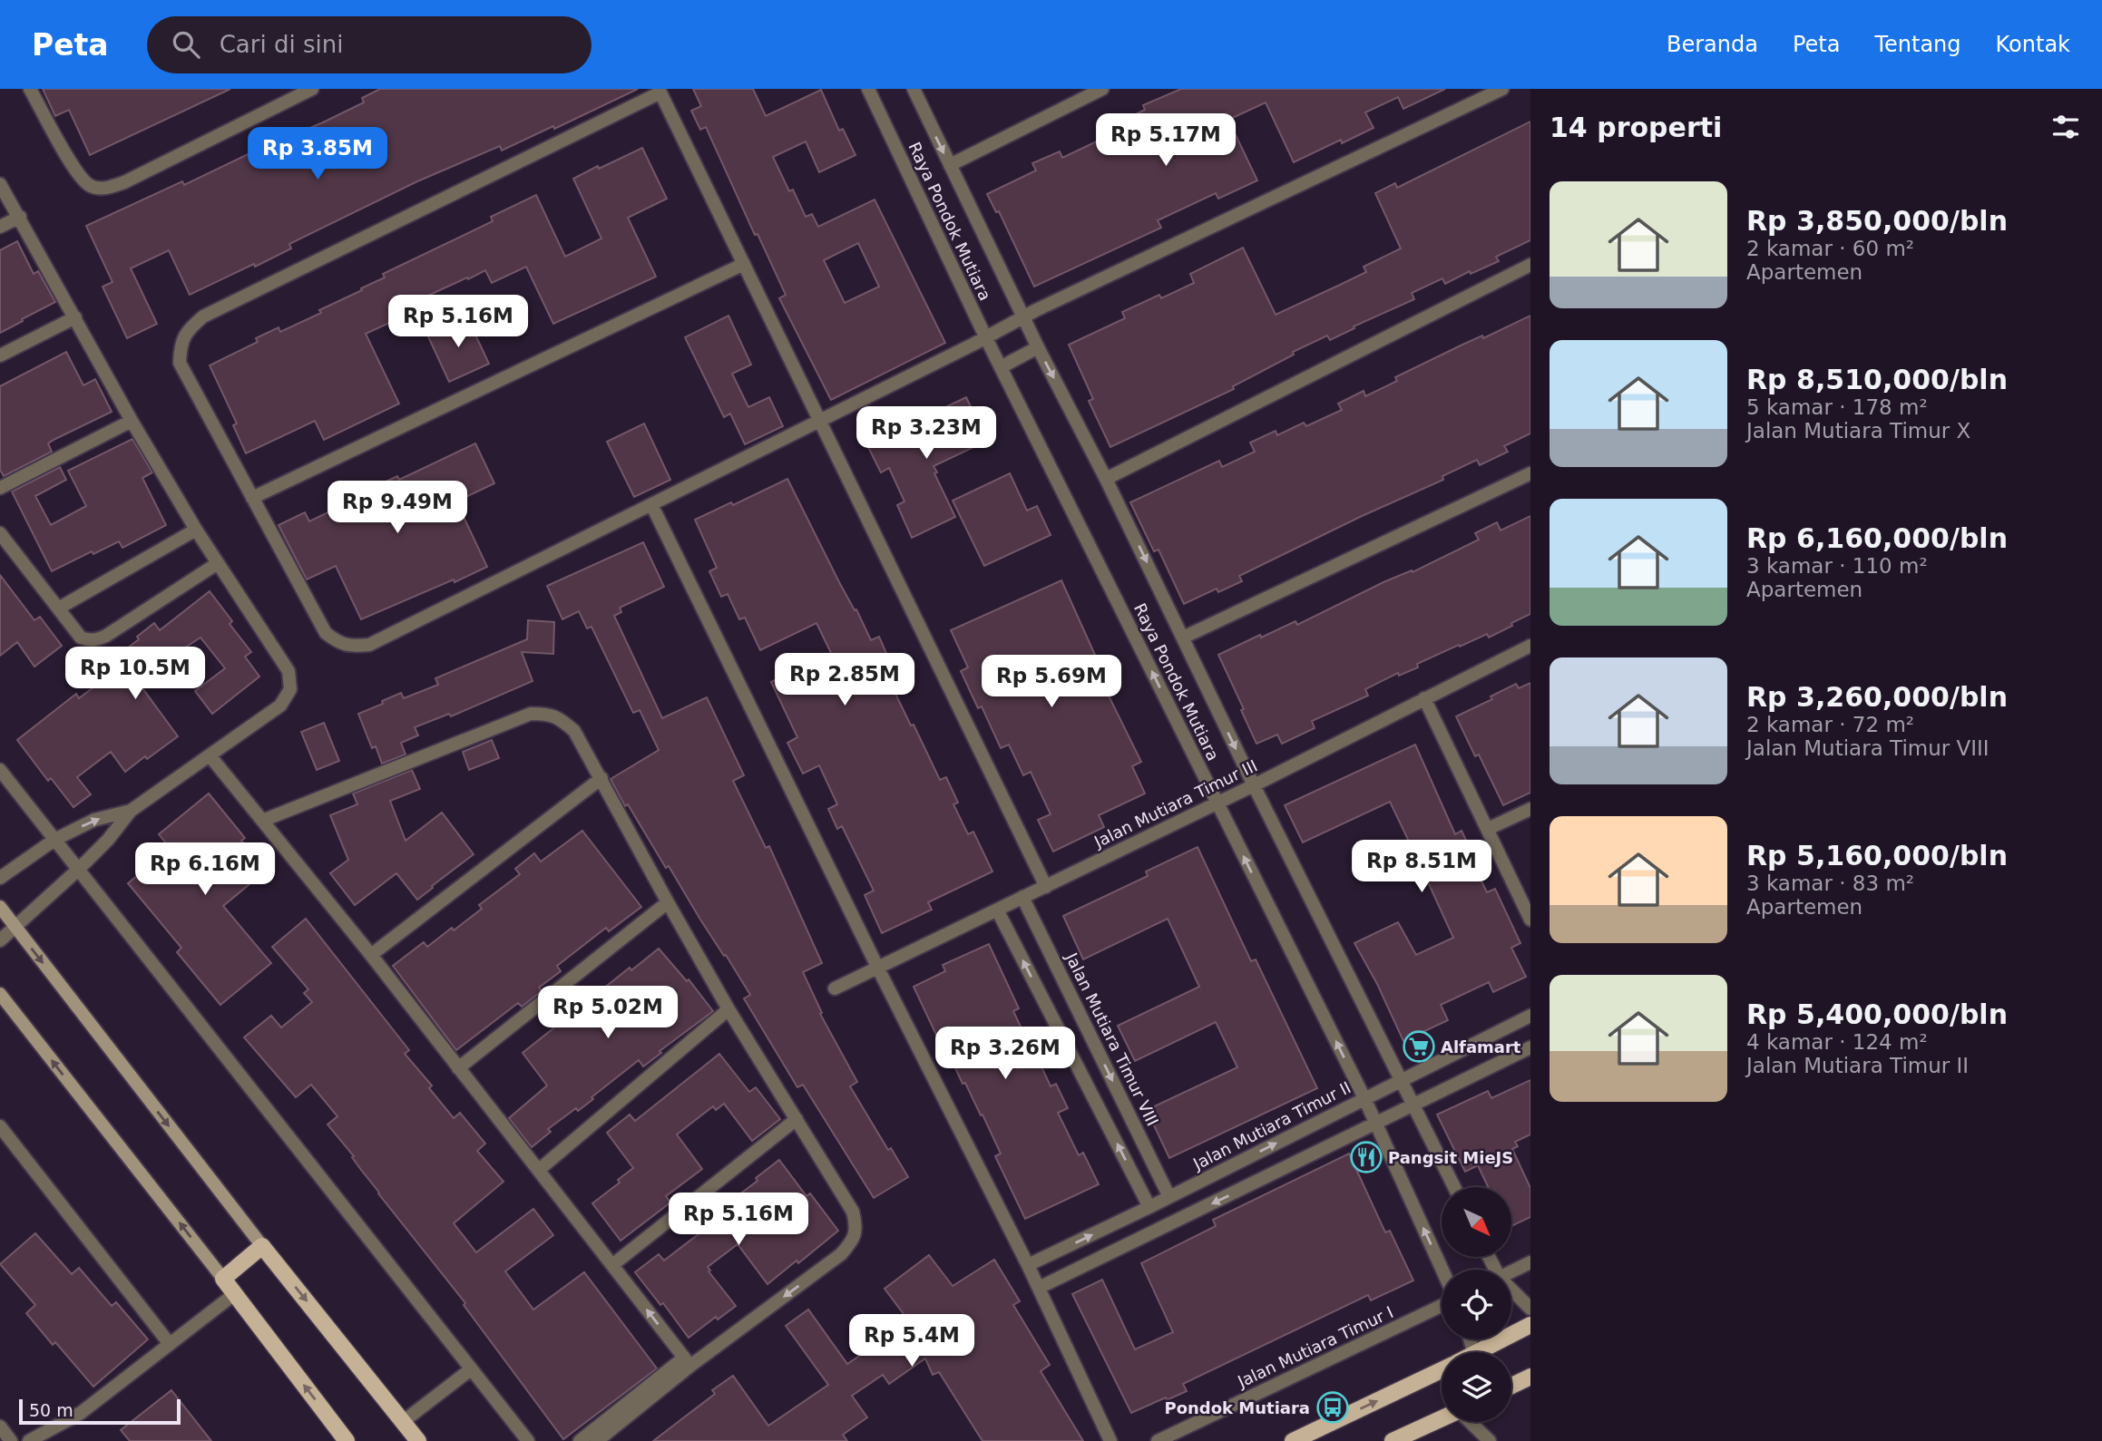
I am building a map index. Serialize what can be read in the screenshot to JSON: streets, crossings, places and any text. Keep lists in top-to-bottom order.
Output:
{
  "streets": {
    "street": [
      "Raya Pondok Mutiara",
      "Jalan Mutiara Timur III",
      "Jalan Mutiara Timur VIII",
      "Jalan Mutiara Timur II",
      "Jalan Mutiara Timur I"
    ]
  },
  "crossings": [
    ["Raya Pondok Mutiara", "Jalan Mutiara Timur III"],
    ["Raya Pondok Mutiara", "Jalan Mutiara Timur II"],
    ["Jalan Mutiara Timur III", "Jalan Mutiara Timur VIII"],
    ["Jalan Mutiara Timur VIII", "Jalan Mutiara Timur II"]
  ],
  "places": {
    "supermarket": ["Alfamart"],
    "restaurant": ["Pangsit MieJS"],
    "bus stop": ["Pondok Mutiara"]
  },
  "scale_bar": "50 m",
  "north": "bottom right",
  "page": {
    "header": "Peta",
    "search": "Cari di sini",
    "nav": [
      "Beranda",
      "Peta",
      "Tentang",
      "Kontak"
    ],
    "heading": "14 properti",
    "price": [
      "Rp 5.17M",
      "Rp 3.85M",
      "Rp 5.16M",
      "Rp 3.23M",
      "Rp 9.49M",
      "Rp 10.5M",
      "Rp 2.85M",
      "Rp 5.69M",
      "Rp 8.51M",
      "Rp 6.16M",
      "Rp 5.02M",
      "Rp 3.26M",
      "Rp 5.16M",
      "Rp 5.4M"
    ],
    "list": [
      {
        "name": "Rp 3,850,000/bln",
        "note": "2 kamar · 60 m² · Apartemen"
      },
      {
        "name": "Rp 8,510,000/bln",
        "note": "5 kamar · 178 m² · Jalan Mutiara Timur X"
      },
      {
        "name": "Rp 6,160,000/bln",
        "note": "3 kamar · 110 m² · Apartemen"
      },
      {
        "name": "Rp 3,260,000/bln",
        "note": "2 kamar · 72 m² · Jalan Mutiara Timur VIII"
      },
      {
        "name": "Rp 5,160,000/bln",
        "note": "3 kamar · 83 m² · Apartemen"
      },
      {
        "name": "Rp 5,400,000/bln",
        "note": "4 kamar · 124 m² · Jalan Mutiara Timur II"
      }
    ],
    "scale": "50 m"
  }
}
